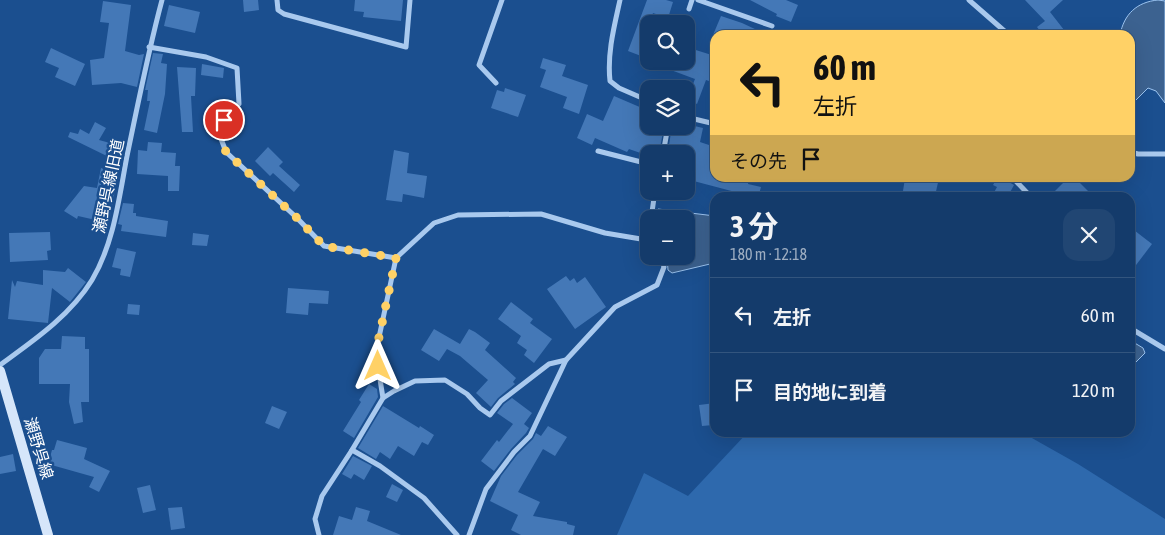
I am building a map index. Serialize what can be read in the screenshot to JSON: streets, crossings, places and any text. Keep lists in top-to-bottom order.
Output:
{
  "streets": {
    "main road": ["瀬野呉線"],
    "street": ["瀬野呉線旧道"]
  },
  "page": {
    "map_buttons": ["+", "−"],
    "turn": ["60 m", "左折"],
    "then": "その先",
    "heading": ["3 分", "180 m · 12:18"],
    "list": [
      {
        "name": "左折",
        "value": "60 m"
      },
      {
        "name": "目的地に到着",
        "value": "120 m"
      }
    ]
  }
}
